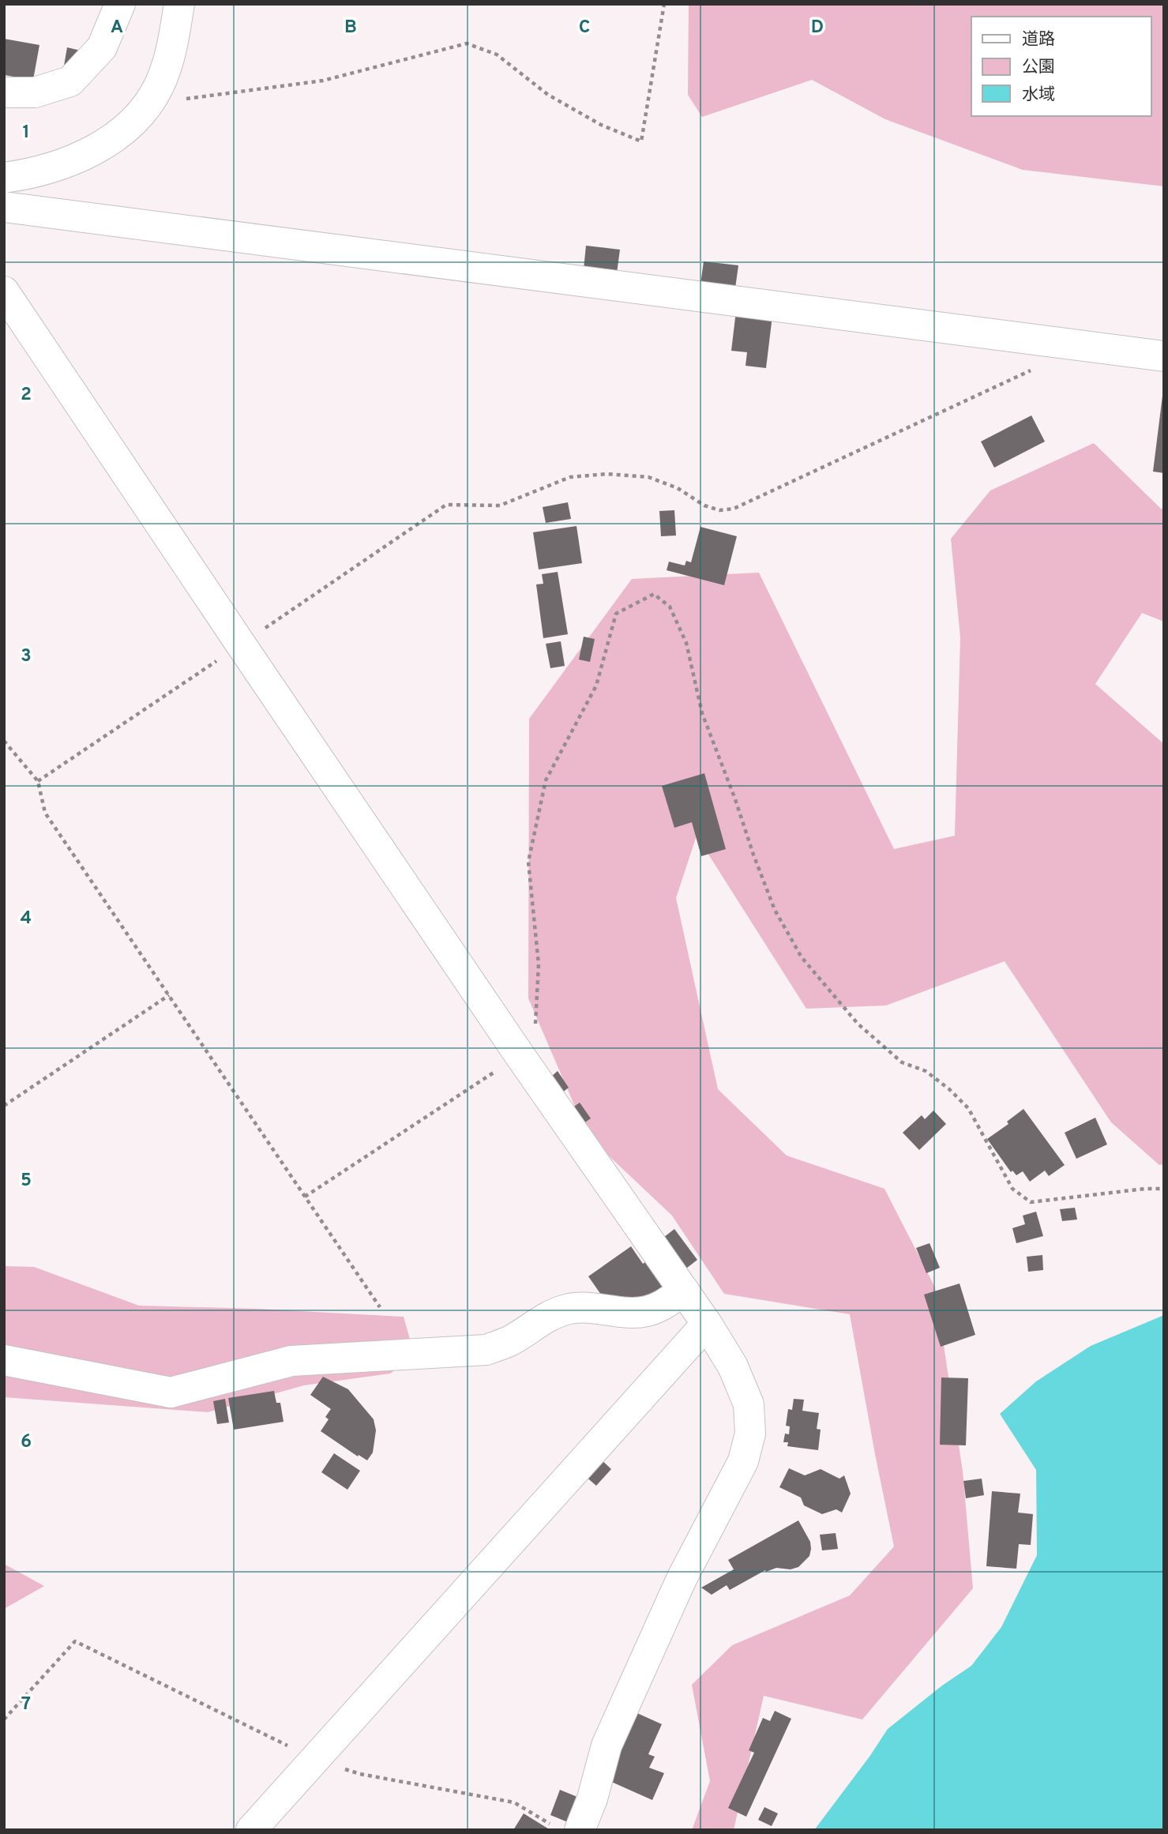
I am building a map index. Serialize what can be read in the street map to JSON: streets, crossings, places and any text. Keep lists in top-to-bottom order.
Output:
{
  "legend": ["道路", "公園", "水域"],
  "grid": {
    "columns": [
      "A",
      "B",
      "C",
      "D"
    ],
    "rows": [
      "1",
      "2",
      "3",
      "4",
      "5",
      "6",
      "7"
    ]
  }
}
